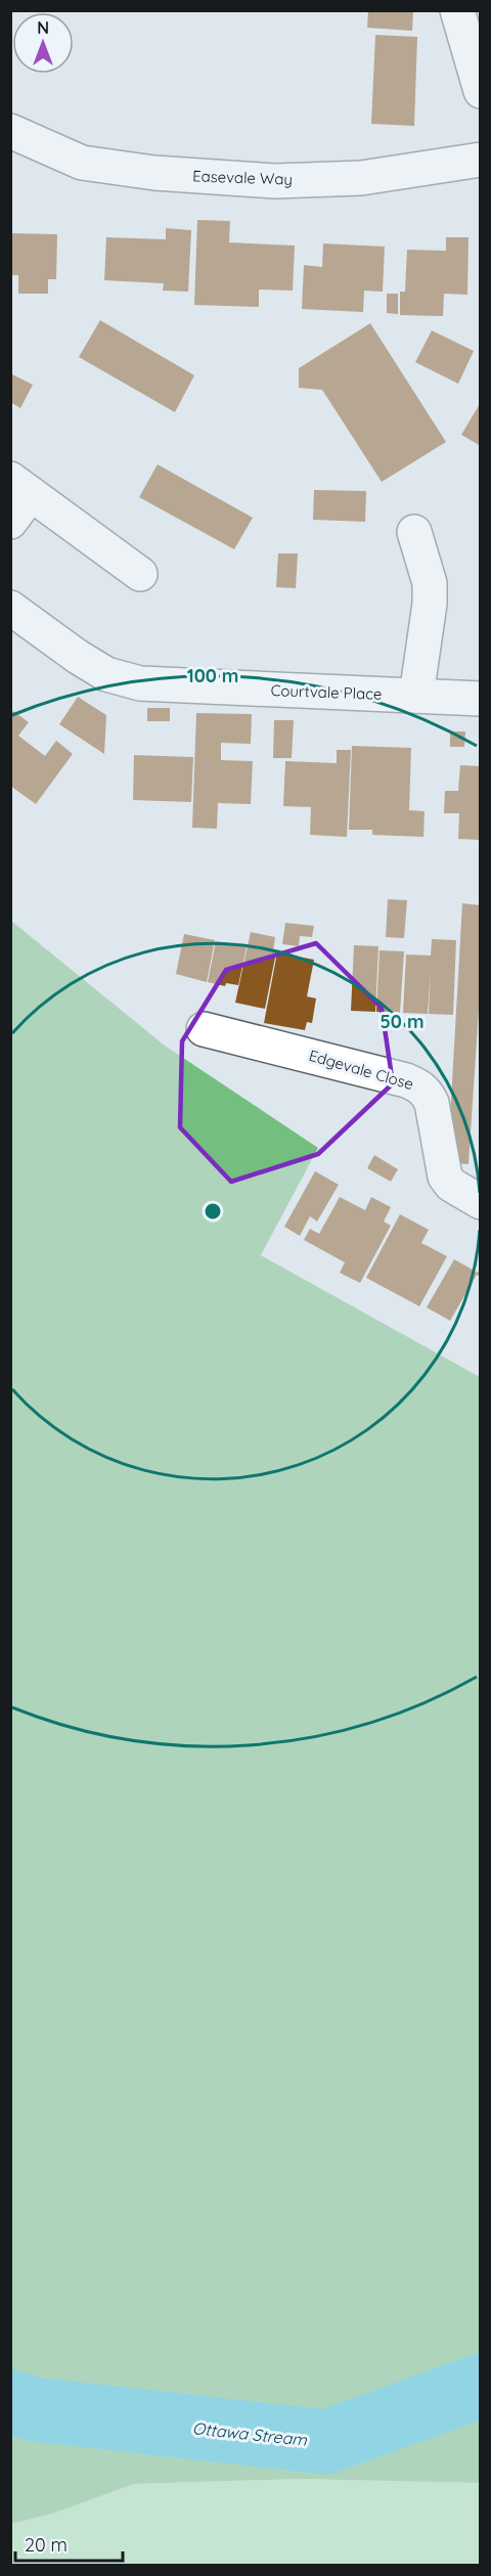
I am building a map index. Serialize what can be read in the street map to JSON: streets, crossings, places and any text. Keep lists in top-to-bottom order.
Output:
{
  "streets": {
    "street": ["Easevale Way", "Courtvale Place", "Edgevale Close"]
  },
  "water": ["Ottawa Stream"],
  "scale_bar": "20 m",
  "north": "top",
  "rings": ["100 m", "50 m"]
}
